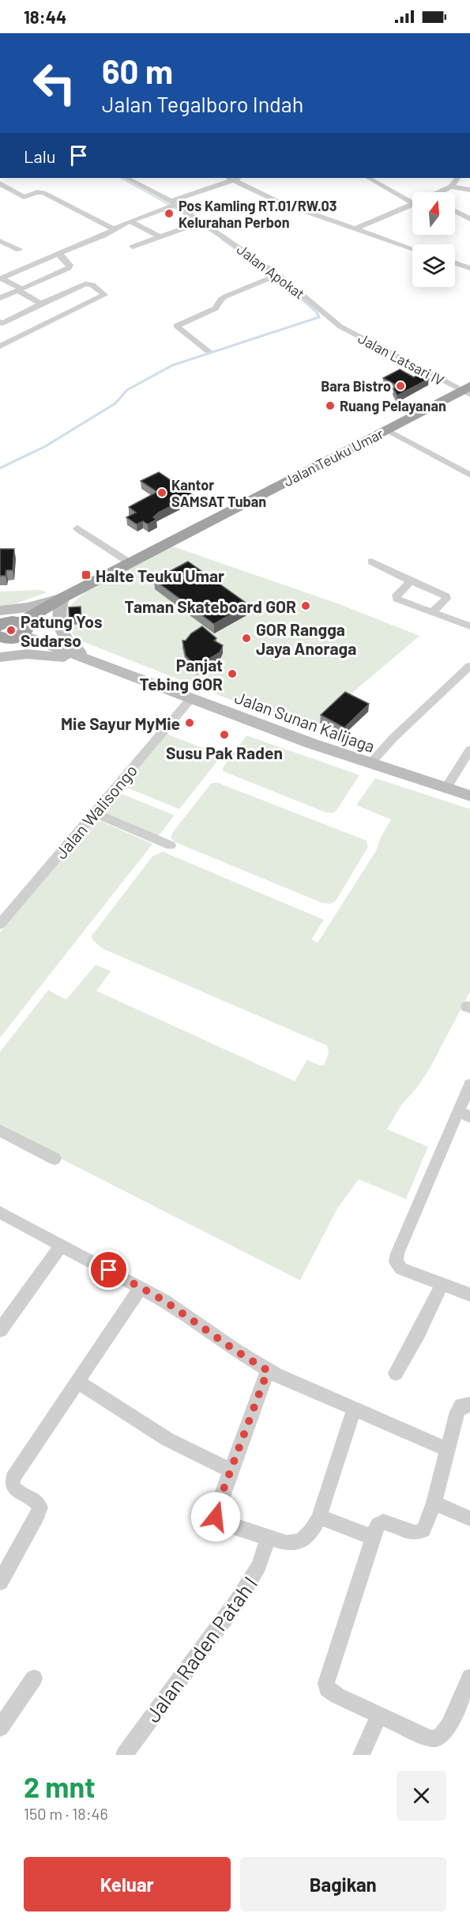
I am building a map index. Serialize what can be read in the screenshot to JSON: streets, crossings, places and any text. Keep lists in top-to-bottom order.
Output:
{
  "streets": {
    "highway": ["Jalan Teuku Umar"],
    "main road": ["Jalan Sunan Kalijaga"],
    "street": [
      "Jalan Apokat",
      "Jalan Latsari IV",
      "Jalan Walisongo",
      "Jalan Raden Patah I"
    ]
  },
  "crossings": [
    ["Jalan Apokat", "Jalan Latsari IV"],
    ["Jalan Latsari IV", "Jalan Teuku Umar"],
    ["Jalan Teuku Umar", "Jalan Sunan Kalijaga"],
    ["Jalan Sunan Kalijaga", "Jalan Walisongo"]
  ],
  "places": {
    "other": [
      "Pos Kamling RT.01/RW.03 Kelurahan Perbon",
      "Bara Bistro",
      "Ruang Pelayanan",
      "Kantor SAMSAT Tuban",
      "Taman Skateboard GOR",
      "Patung Yos Sudarso",
      "GOR Rangga Jaya Anoraga",
      "Panjat Tebing GOR",
      "Mie Sayur MyMie",
      "Susu Pak Raden"
    ],
    "transit": ["Halte Teuku Umar"]
  },
  "north": "top",
  "page": {
    "status": "18:44",
    "turn": ["60 m", "Jalan Tegalboro Indah"],
    "then": "Lalu",
    "heading": ["2 mnt", "150 m · 18:46"],
    "buttons": ["Keluar", "Bagikan"]
  }
}
